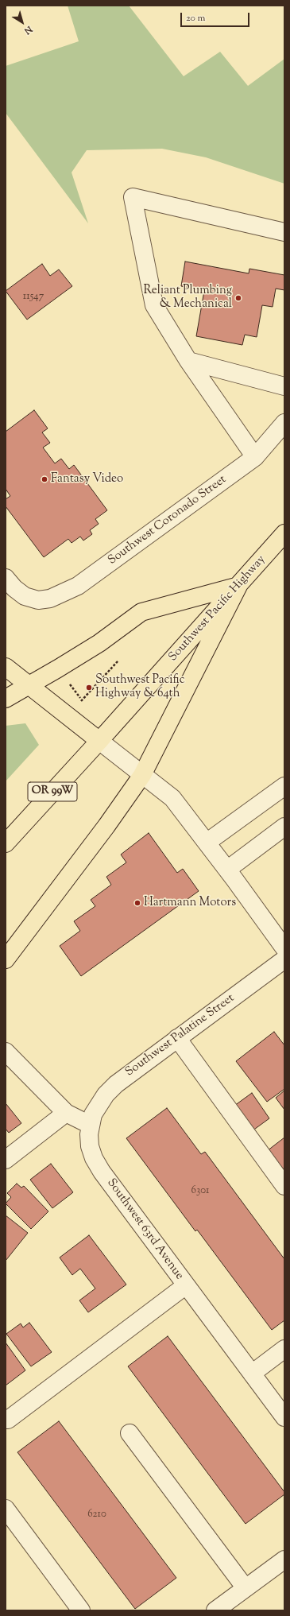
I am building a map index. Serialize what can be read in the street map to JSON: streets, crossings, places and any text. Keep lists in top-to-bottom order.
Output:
{
  "streets": {
    "main road": ["Southwest Pacific Highway", "OR 99W"],
    "street": ["Southwest Coronado Street", "Southwest Palatine Street", "Southwest 63rd Avenue"]
  },
  "crossings": [
    ["Southwest Pacific Highway", "OR 99W"],
    ["Southwest Palatine Street", "Southwest 63rd Avenue"]
  ],
  "places": [
    "Reliant Plumbing & Mechanical",
    "Fantasy Video",
    "Southwest Pacific Highway & 64th",
    "Hartmann Motors"
  ],
  "house_numbers": ["11547", "6301", "6210"],
  "scale_bar": "20 m",
  "north": "bottom right"
}
